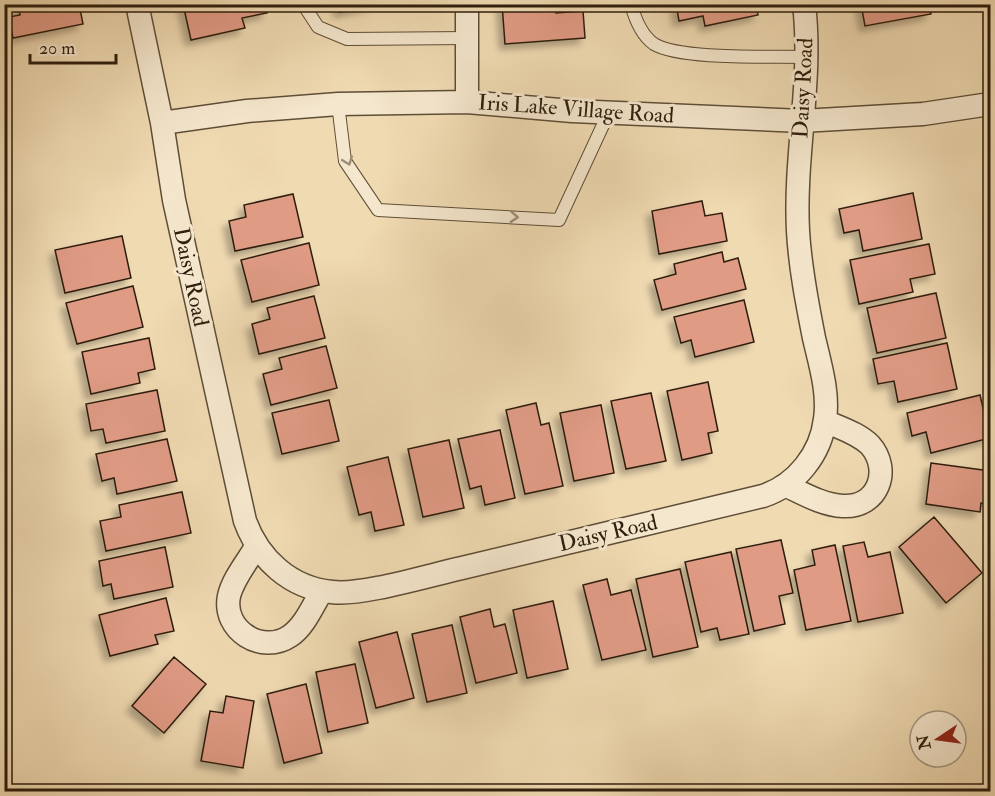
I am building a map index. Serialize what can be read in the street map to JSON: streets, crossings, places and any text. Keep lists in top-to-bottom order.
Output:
{
  "streets": {
    "street": ["Daisy Road", "Iris Lake Village Road"]
  },
  "crossings": [
    ["Daisy Road", "Iris Lake Village Road"]
  ],
  "scale_bar": "20 m",
  "north": "left"
}
